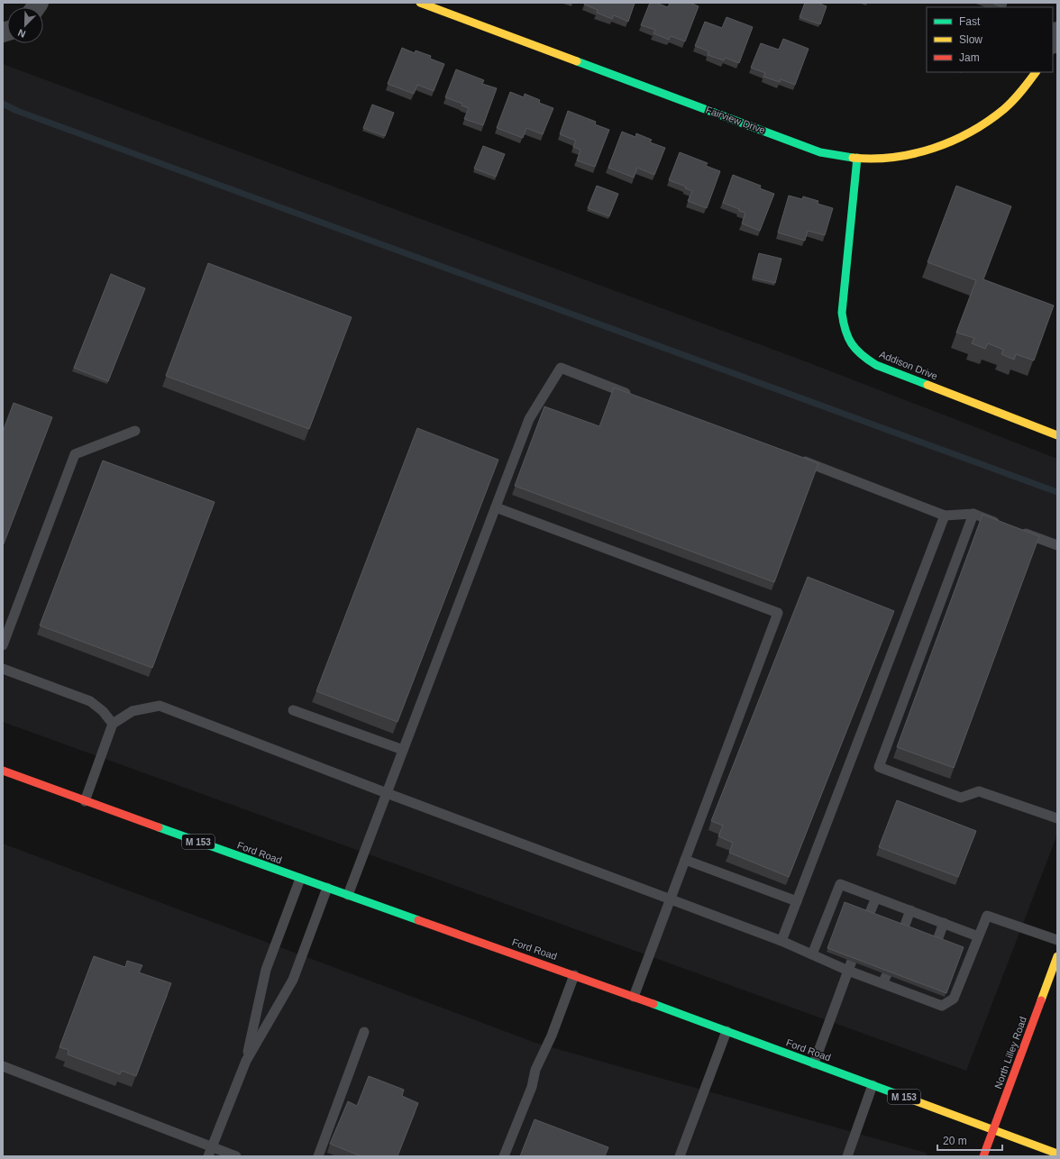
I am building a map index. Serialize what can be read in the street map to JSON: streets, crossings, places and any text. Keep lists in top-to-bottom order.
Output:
{
  "streets": {
    "street": [
      "Fairview Drive",
      "Addison Drive",
      "M 153",
      "Ford Road",
      "North Lilley Road"
    ]
  },
  "crossings": [
    ["Fairview Drive", "Addison Drive"],
    ["Ford Road", "North Lilley Road"]
  ],
  "legend": ["Fast", "Slow", "Jam"],
  "scale_bar": "20 m",
  "north": "bottom left"
}
